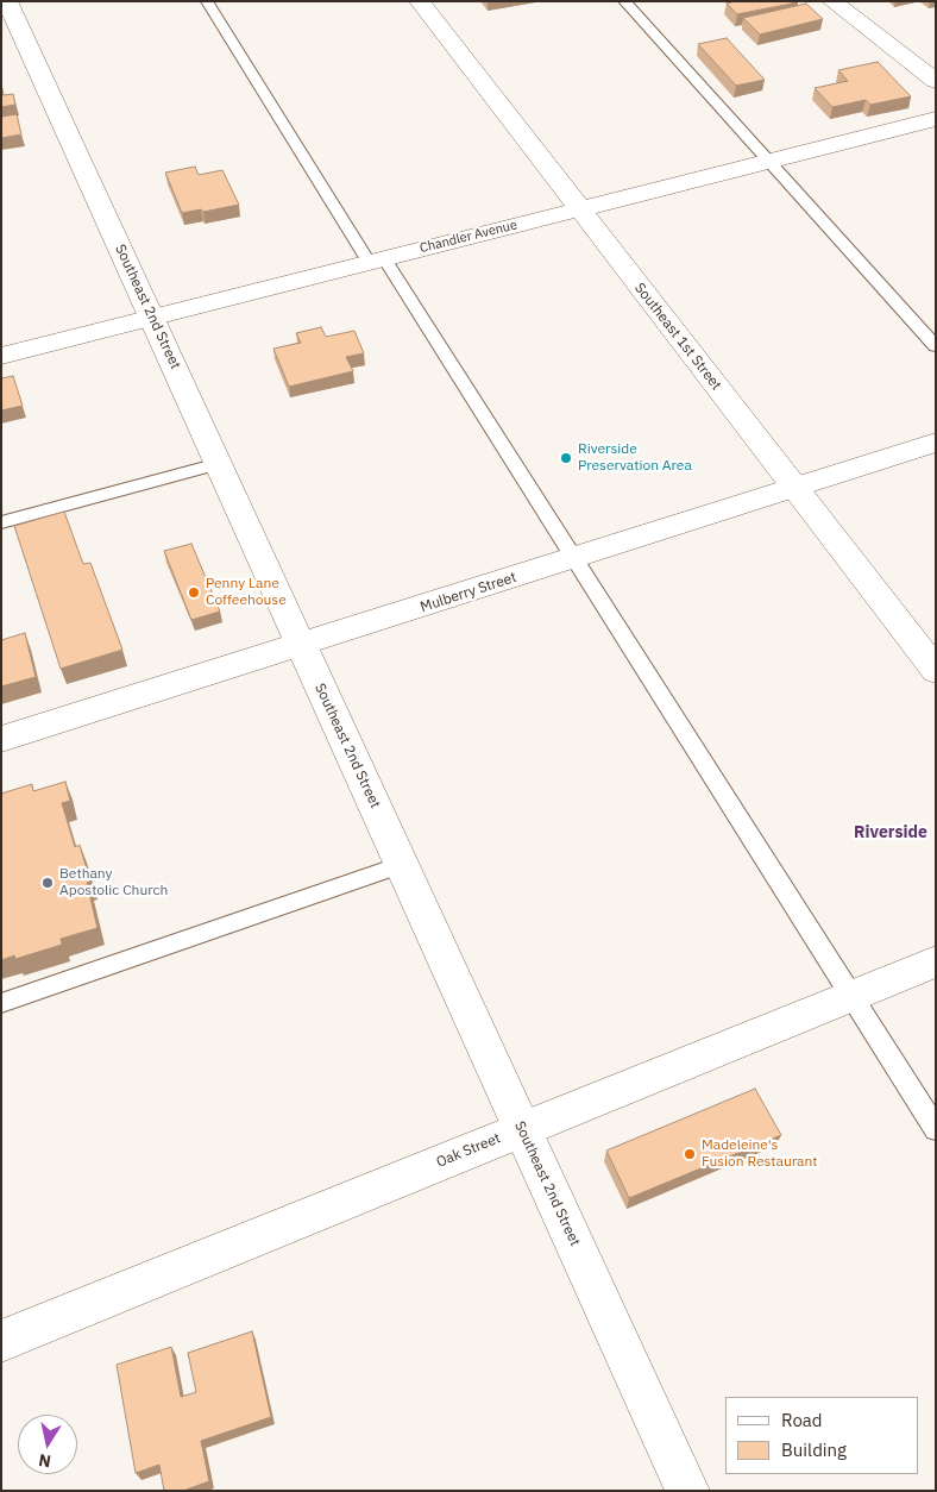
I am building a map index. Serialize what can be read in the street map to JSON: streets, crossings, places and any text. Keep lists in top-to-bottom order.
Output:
{
  "streets": {
    "street": [
      "Chandler Avenue",
      "Southeast 2nd Street",
      "Southeast 1st Street",
      "Mulberry Street",
      "Oak Street"
    ]
  },
  "crossings": [
    ["Chandler Avenue", "Southeast 2nd Street"],
    ["Chandler Avenue", "Southeast 1st Street"],
    ["Southeast 2nd Street", "Mulberry Street"],
    ["Southeast 2nd Street", "Oak Street"],
    ["Southeast 1st Street", "Mulberry Street"]
  ],
  "districts": ["Riverside"],
  "places": [
    "Riverside Preservation Area",
    "Penny Lane Coffeehouse",
    "Bethany Apostolic Church",
    "Madeleine's Fusion Restaurant"
  ],
  "legend": ["Road", "Building"],
  "north": "bottom"
}
